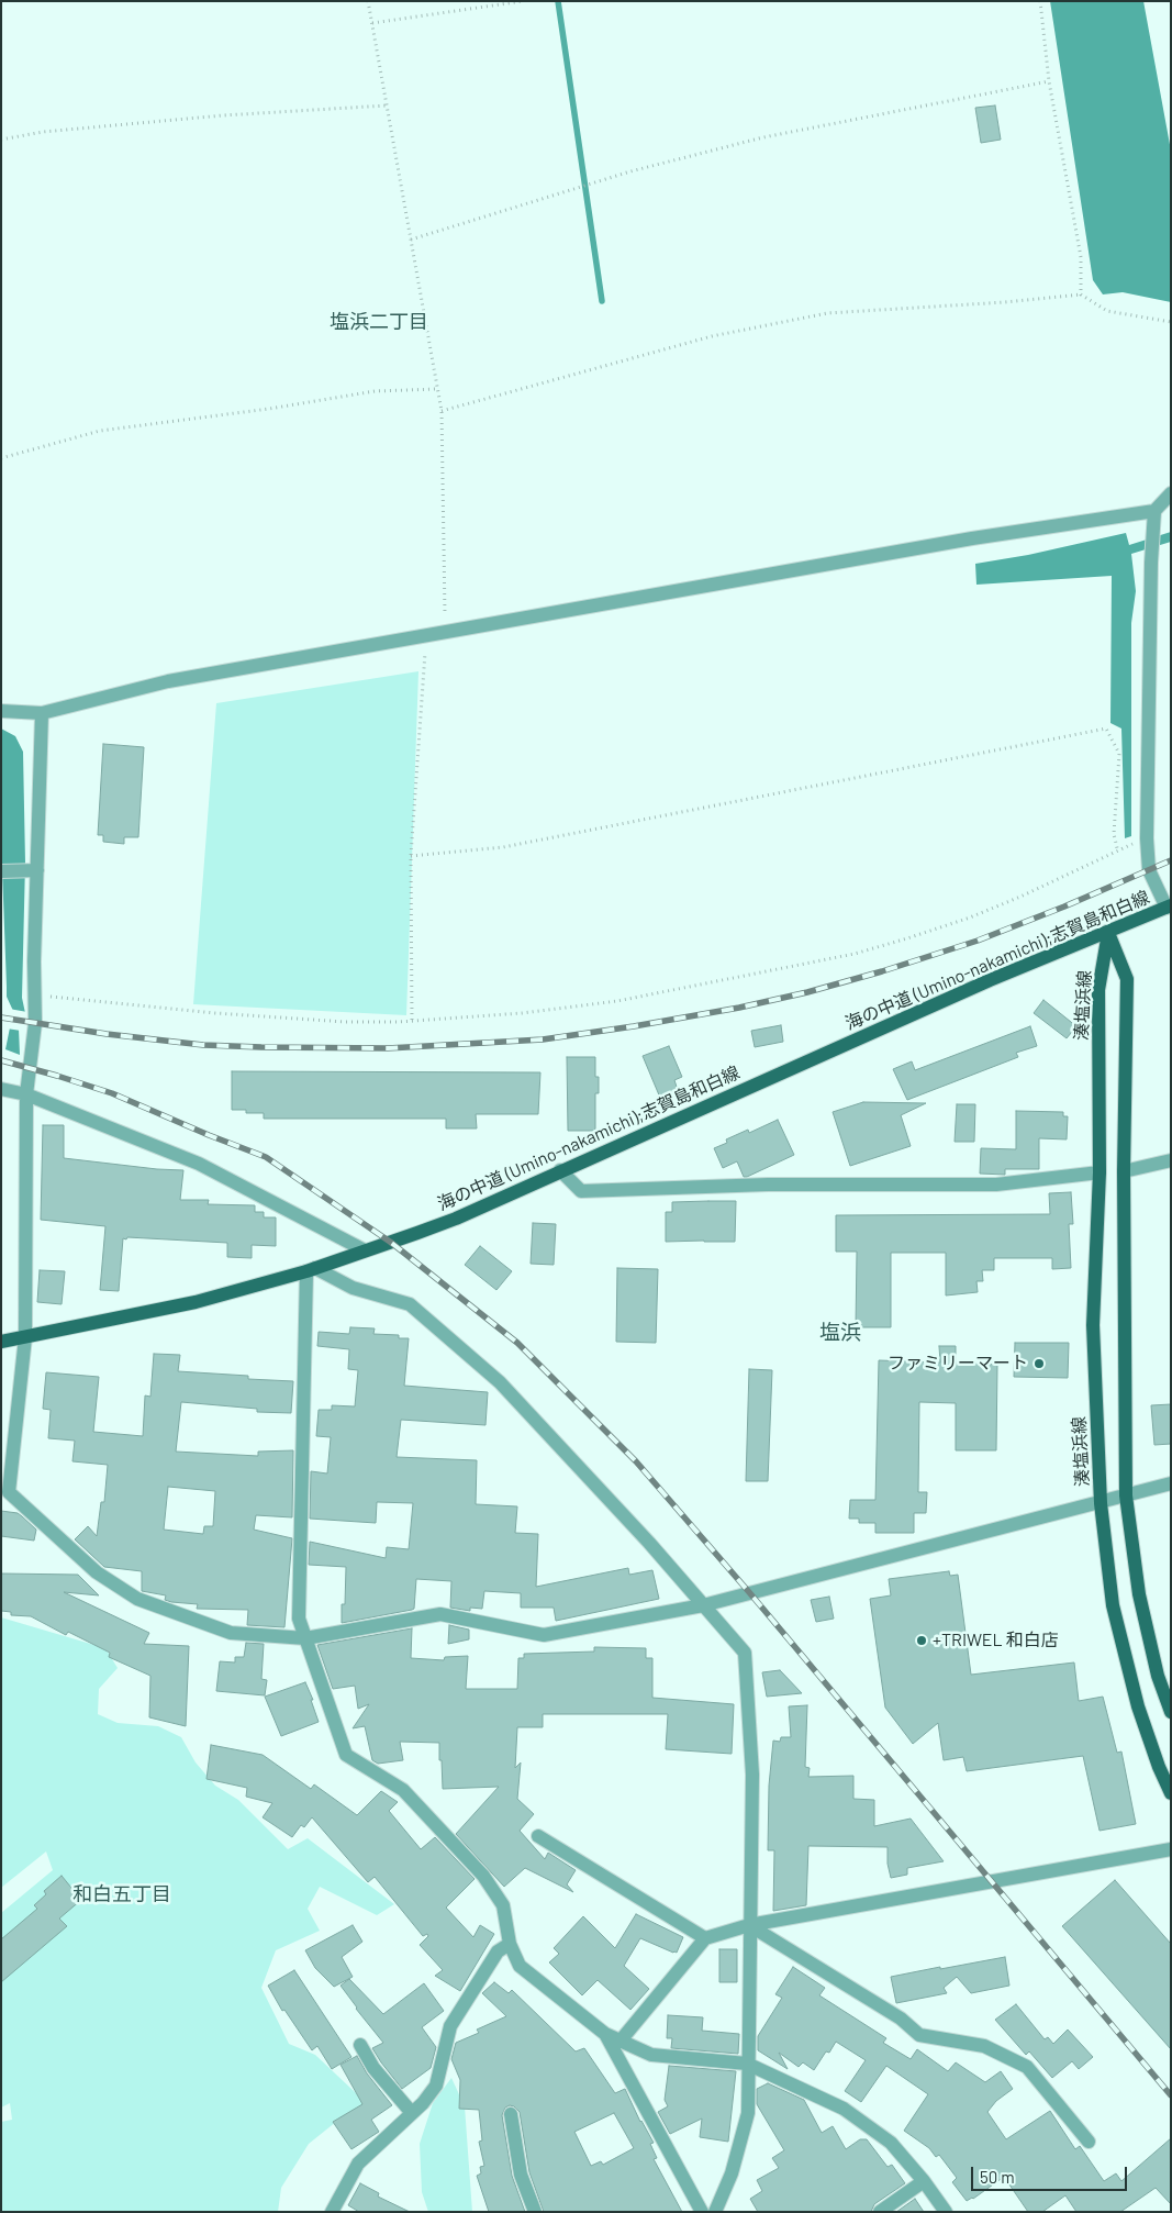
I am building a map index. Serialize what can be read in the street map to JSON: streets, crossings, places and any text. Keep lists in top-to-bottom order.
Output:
{
  "streets": {
    "main road": ["海の中道 (Umino-nakamichi);志賀島和白線", "湊塩浜線"]
  },
  "crossings": [
    ["海の中道 (Umino-nakamichi);志賀島和白線", "湊塩浜線"]
  ],
  "districts": ["塩浜二丁目", "塩浜", "和白五丁目"],
  "places": ["ファミリーマート", "+TRIWEL 和白店"],
  "scale_bar": "50 m"
}
